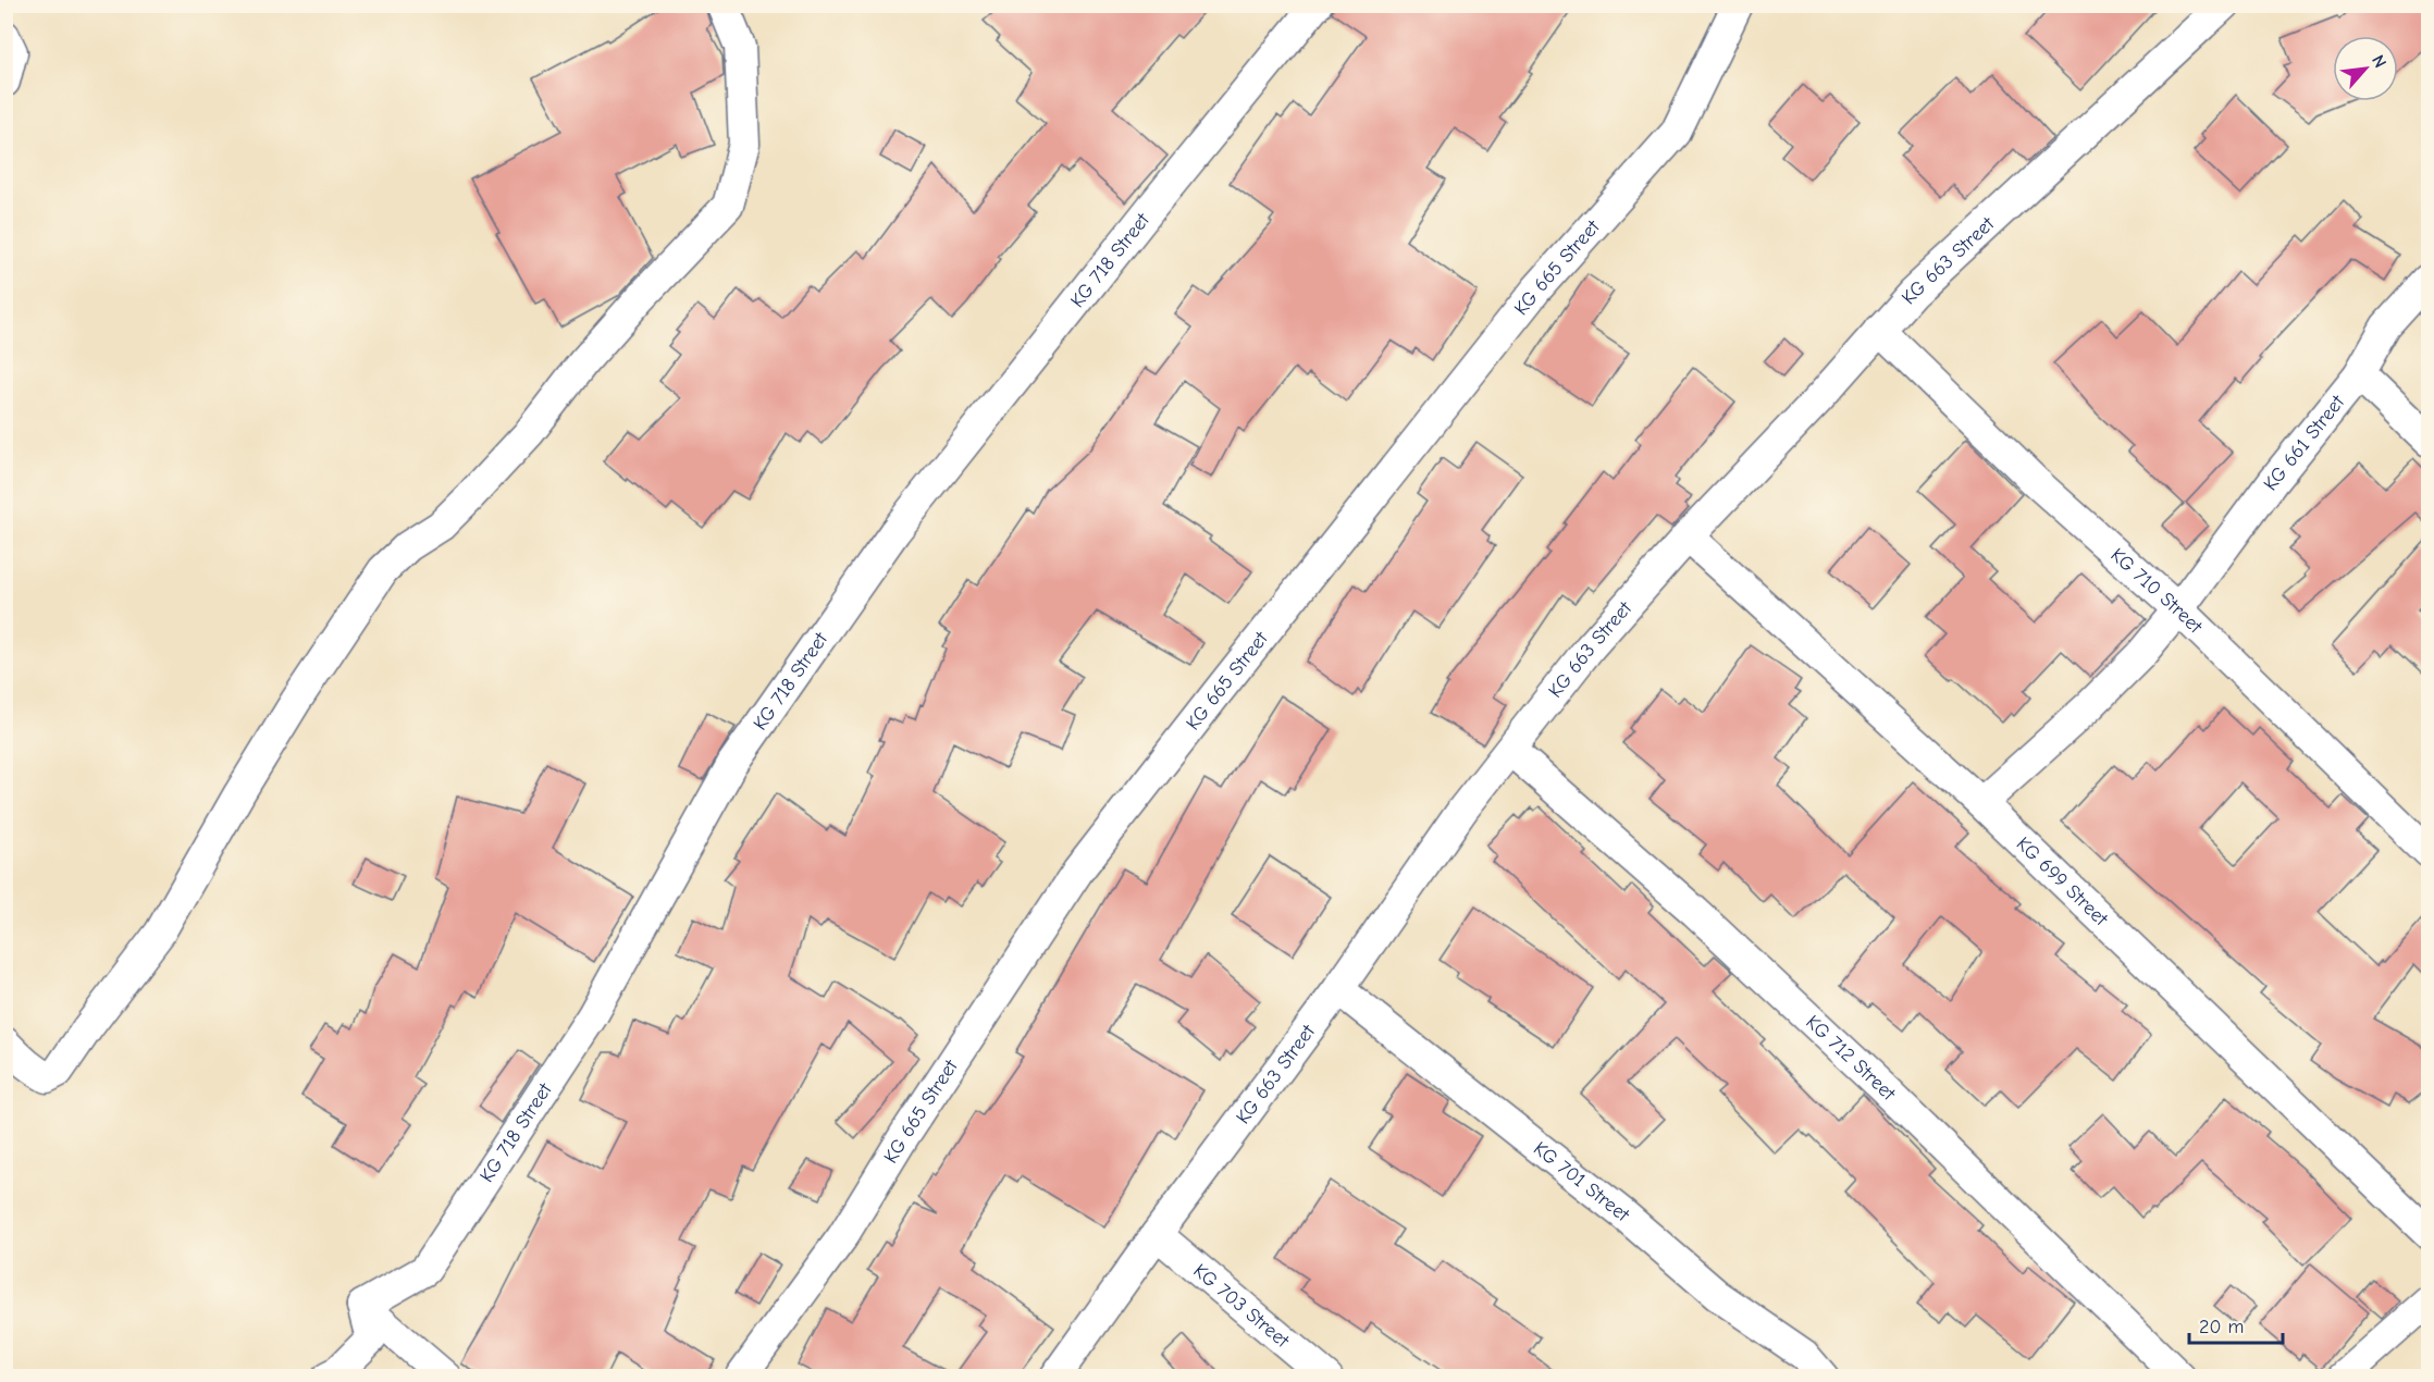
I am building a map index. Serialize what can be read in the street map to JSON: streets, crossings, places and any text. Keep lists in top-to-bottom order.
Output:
{
  "streets": {
    "street": [
      "KG 663 Street",
      "KG 718 Street",
      "KG 665 Street",
      "KG 661 Street",
      "KG 710 Street",
      "KG 699 Street",
      "KG 712 Street",
      "KG 701 Street",
      "KG 703 Street"
    ]
  },
  "crossings": [
    ["KG 663 Street", "KG 710 Street"],
    ["KG 663 Street", "KG 699 Street"],
    ["KG 663 Street", "KG 712 Street"],
    ["KG 663 Street", "KG 701 Street"],
    ["KG 663 Street", "KG 703 Street"],
    ["KG 661 Street", "KG 710 Street"],
    ["KG 661 Street", "KG 699 Street"]
  ],
  "scale_bar": "20 m",
  "north": "top right"
}
